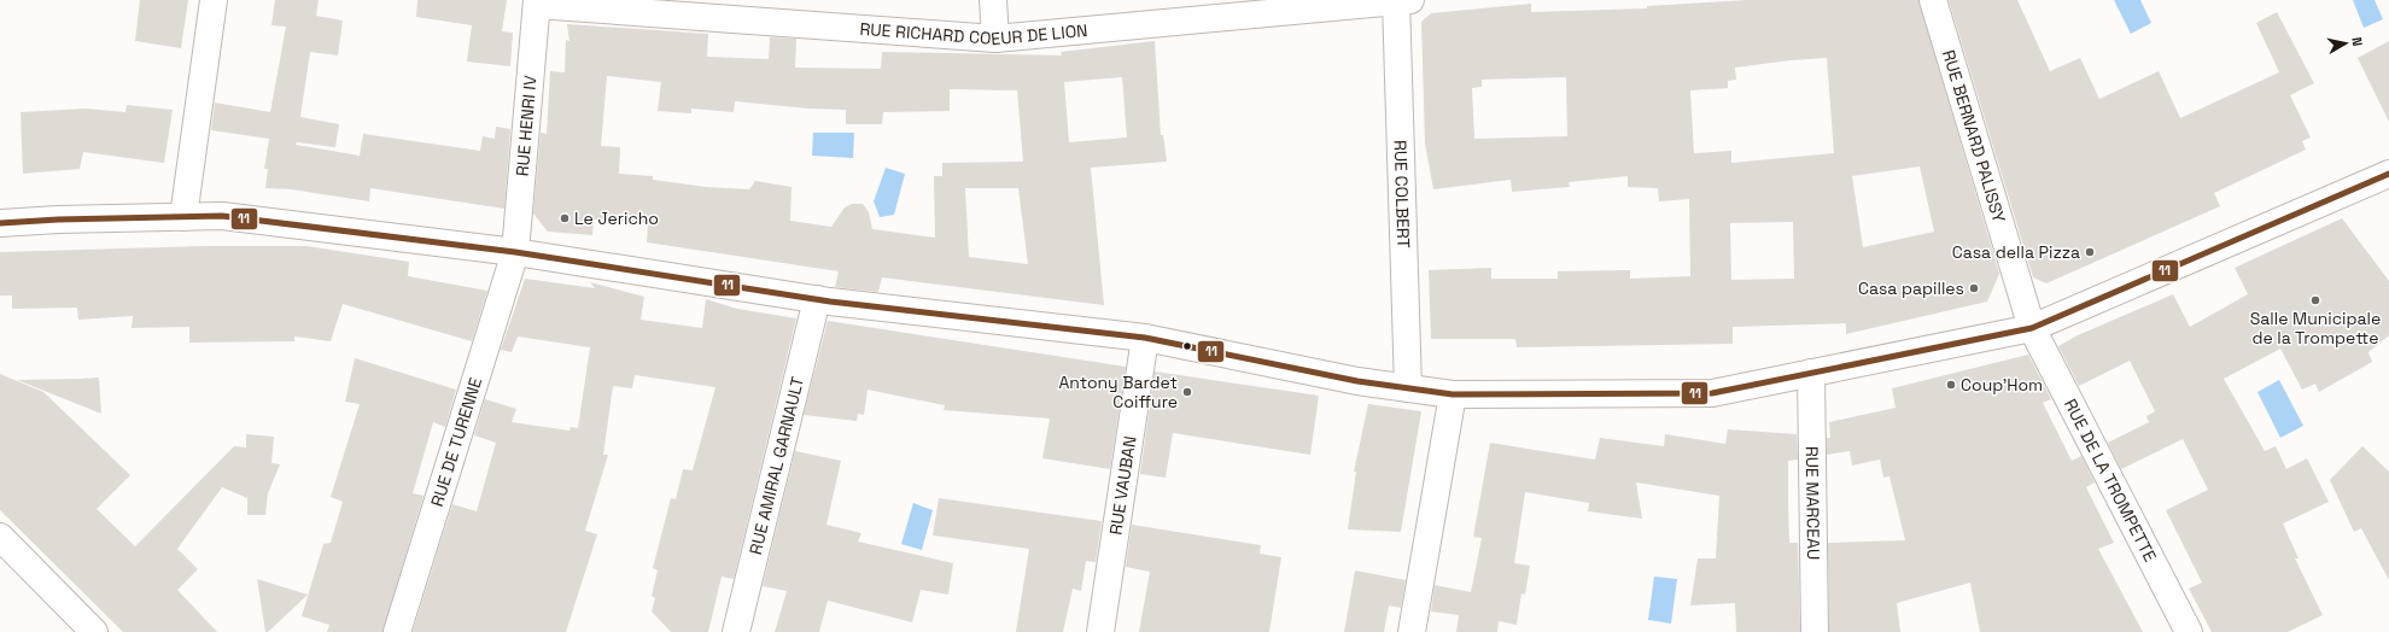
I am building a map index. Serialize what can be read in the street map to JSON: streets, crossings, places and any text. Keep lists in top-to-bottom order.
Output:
{
  "streets": {
    "street": [
      "RUE RICHARD COEUR DE LION",
      "RUE HENRI IV",
      "RUE BERNARD PALISSY",
      "RUE COLBERT",
      "RUE DE TURENNE",
      "RUE AMIRAL GARNAULT",
      "RUE DE LA TROMPETTE",
      "RUE VAUBAN",
      "RUE MARCEAU"
    ]
  },
  "crossings": [
    ["RUE RICHARD COEUR DE LION", "RUE HENRI IV"],
    ["RUE RICHARD COEUR DE LION", "RUE COLBERT"],
    ["RUE HENRI IV", "RUE DE TURENNE"],
    ["RUE BERNARD PALISSY", "RUE DE LA TROMPETTE"]
  ],
  "places": [
    "Le Jericho",
    "Casa della Pizza",
    "Casa papilles",
    "Salle Municipale de la Trompette",
    "Coup'Hom",
    "Antony Bardet Coiffure"
  ],
  "lines": ["transit line 11"],
  "north": "right"
}
